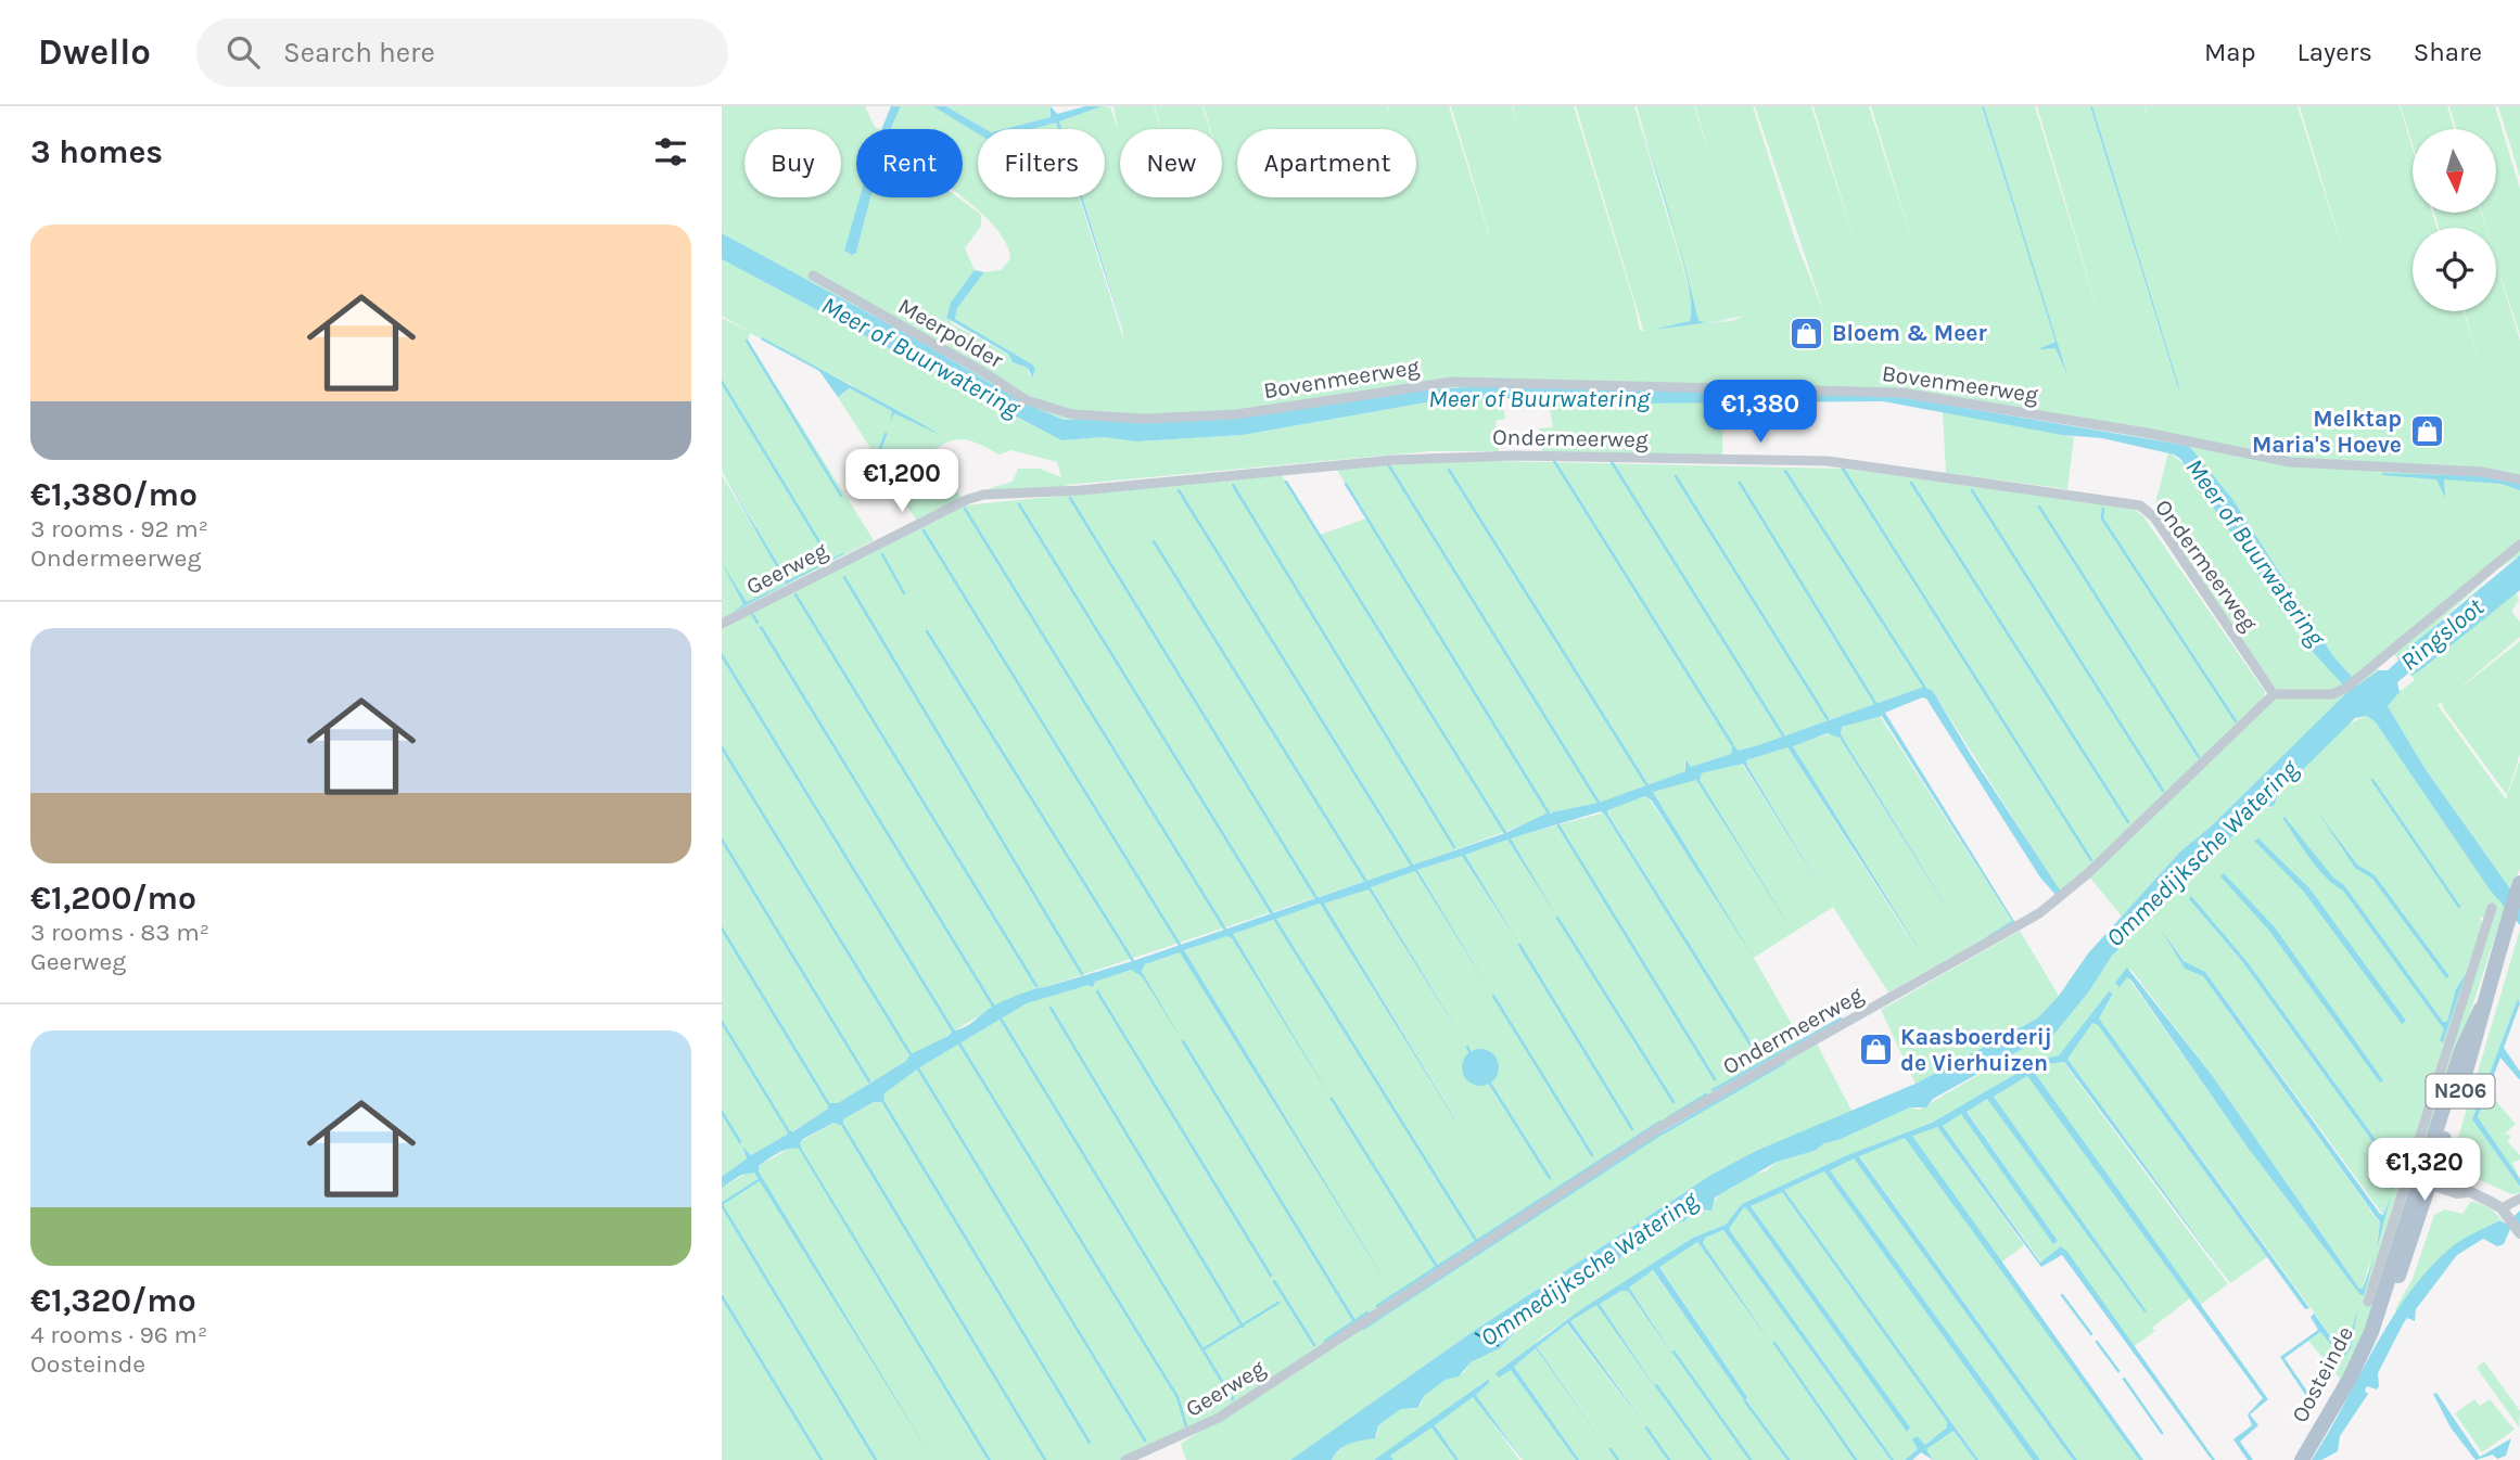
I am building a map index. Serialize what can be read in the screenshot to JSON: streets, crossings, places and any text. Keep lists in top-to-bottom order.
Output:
{
  "streets": {
    "main road": ["N206", "Oosteinde"],
    "street": [
      "Meerpolder",
      "Bovenmeerweg",
      "Ondermeerweg",
      "Geerweg"
    ]
  },
  "crossings": [
    ["Meerpolder", "Bovenmeerweg"],
    ["Ondermeerweg", "Geerweg"],
    ["N206", "Oosteinde"]
  ],
  "water": ["Meer of Buurwatering", "Ringsloot", "Ommedijksche Watering"],
  "places": {
    "shop": ["Bloem & Meer", "Melktap Maria's Hoeve", "Kaasboerderij de Vierhuizen"]
  },
  "north": "bottom",
  "page": {
    "header": "Dwello",
    "search": "Search here",
    "nav": ["Map", "Layers", "Share"],
    "heading": "3 homes",
    "chip": [
      "Buy",
      "Rent",
      "Filters",
      "New",
      "Apartment"
    ],
    "list": [
      {
        "name": "€1,380/mo",
        "note": "3 rooms · 92 m² · Ondermeerweg"
      },
      {
        "name": "€1,200/mo",
        "note": "3 rooms · 83 m² · Geerweg"
      },
      {
        "name": "€1,320/mo",
        "note": "4 rooms · 96 m² · Oosteinde"
      }
    ],
    "price": ["€1,380", "€1,200", "€1,320"]
  }
}
